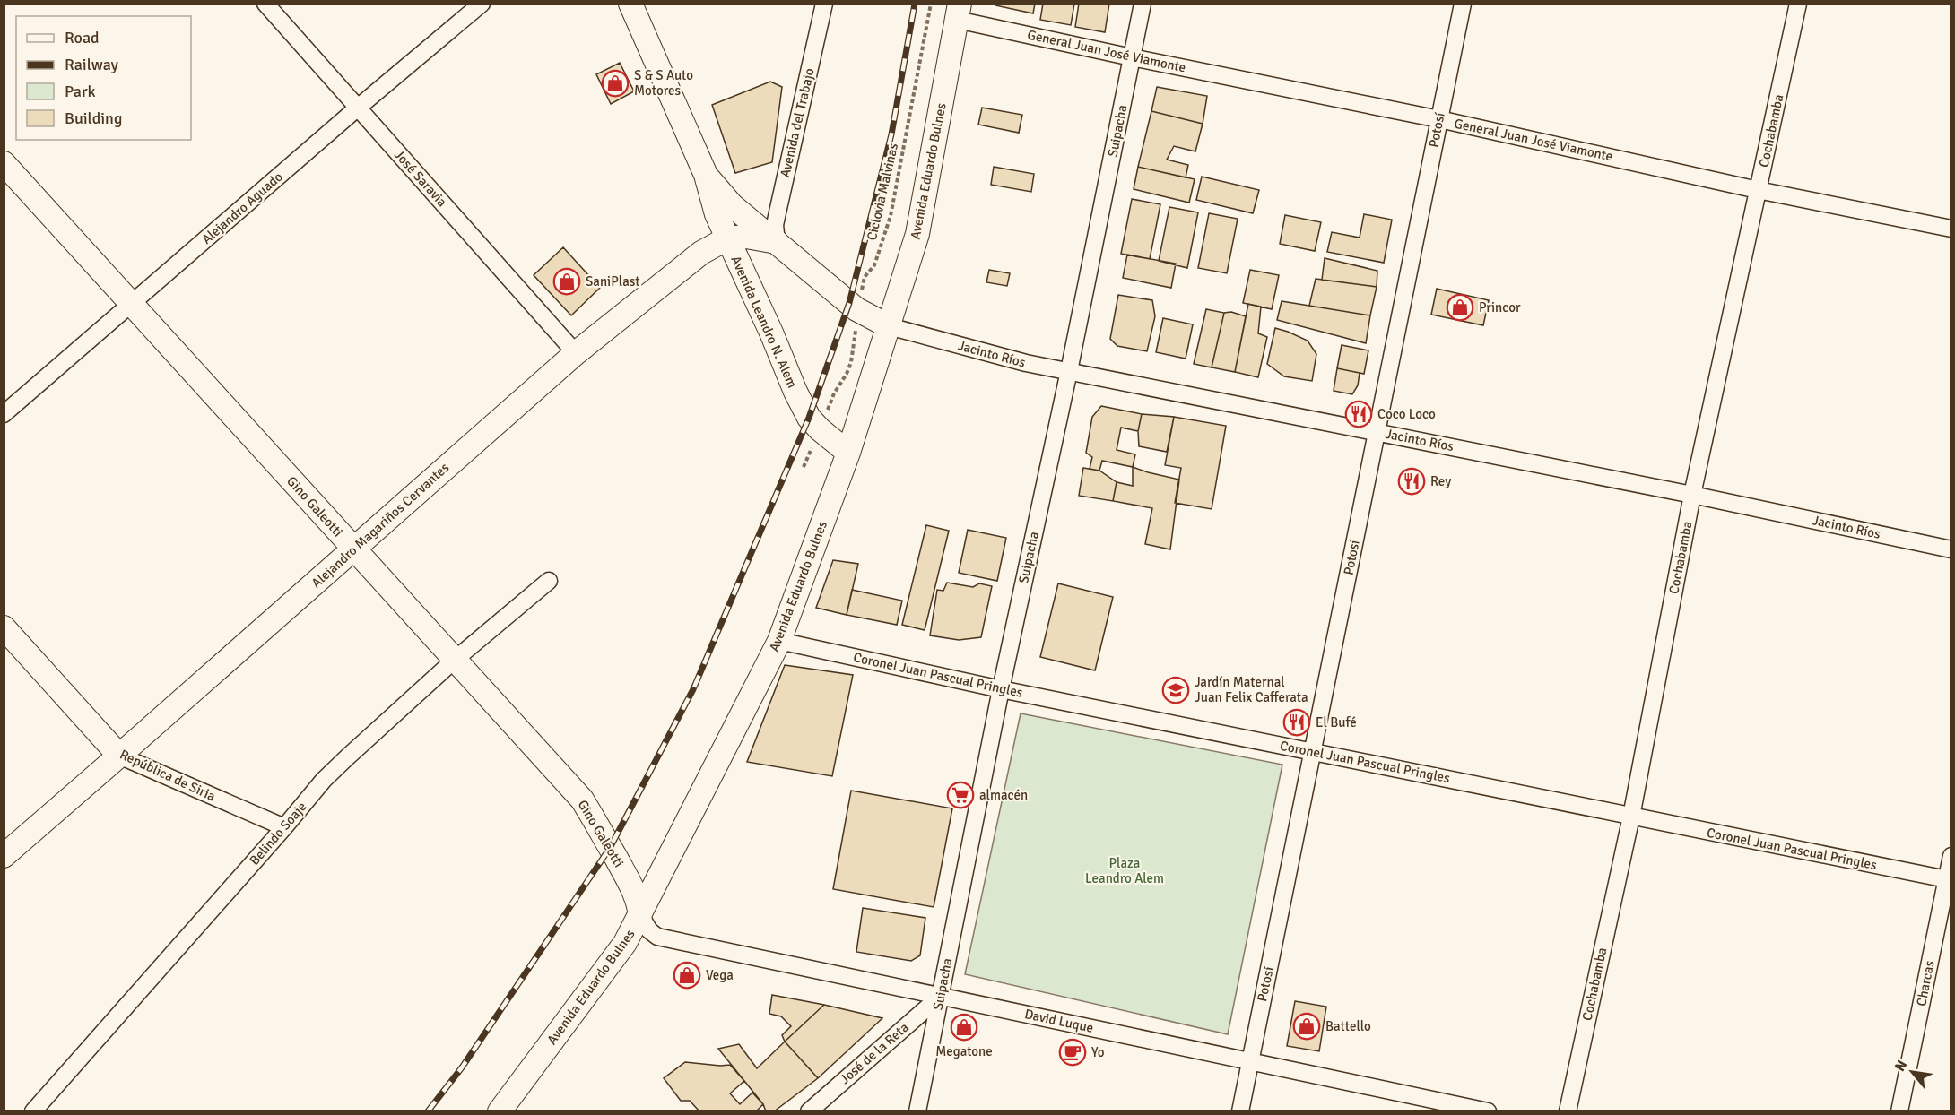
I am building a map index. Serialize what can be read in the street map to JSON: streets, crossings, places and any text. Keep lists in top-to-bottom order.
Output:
{
  "streets": {
    "main road": [
      "Avenida Eduardo Bulnes",
      "Avenida Leandro N. Alem",
      "Gino Galeotti",
      "Alejandro Magariños Cervantes",
      "República de Siria"
    ],
    "street": [
      "General Juan José Viamonte",
      "Avenida del Trabajo",
      "Potosí",
      "Suipacha",
      "Cochabamba",
      "José Saravia",
      "Alejandro Aguado",
      "Jacinto Ríos",
      "Coronel Juan Pascual Pringles",
      "Belindo Soaje",
      "Charcas",
      "David Luque",
      "José de la Reta"
    ],
    "path": ["Ciclovia Malvinas"]
  },
  "crossings": [
    ["General Juan José Viamonte", "Potosí"],
    ["General Juan José Viamonte", "Suipacha"],
    ["General Juan José Viamonte", "Cochabamba"],
    ["General Juan José Viamonte", "Avenida Eduardo Bulnes"],
    ["Avenida del Trabajo", "Avenida Leandro N. Alem"],
    ["Avenida del Trabajo", "Alejandro Magariños Cervantes"],
    ["Potosí", "Jacinto Ríos"],
    ["Potosí", "Coronel Juan Pascual Pringles"],
    ["Potosí", "David Luque"],
    ["Suipacha", "Jacinto Ríos"],
    ["Suipacha", "Coronel Juan Pascual Pringles"],
    ["Suipacha", "David Luque"],
    ["Suipacha", "José de la Reta"],
    ["Cochabamba", "Jacinto Ríos"],
    ["Cochabamba", "Coronel Juan Pascual Pringles"],
    ["Avenida Eduardo Bulnes", "Avenida Leandro N. Alem"],
    ["Avenida Eduardo Bulnes", "Jacinto Ríos"],
    ["Avenida Eduardo Bulnes", "Gino Galeotti"],
    ["Avenida Eduardo Bulnes", "Coronel Juan Pascual Pringles"],
    ["Avenida Eduardo Bulnes", "David Luque"],
    ["José Saravia", "Alejandro Aguado"],
    ["José Saravia", "Alejandro Magariños Cervantes"],
    ["Ciclovia Malvinas", "Avenida Leandro N. Alem"],
    ["Alejandro Aguado", "Gino Galeotti"],
    ["Avenida Leandro N. Alem", "Jacinto Ríos"],
    ["Avenida Leandro N. Alem", "Alejandro Magariños Cervantes"],
    ["Gino Galeotti", "Alejandro Magariños Cervantes"],
    ["Gino Galeotti", "Belindo Soaje"],
    ["Gino Galeotti", "David Luque"],
    ["Alejandro Magariños Cervantes", "República de Siria"],
    ["Coronel Juan Pascual Pringles", "Charcas"],
    ["República de Siria", "Belindo Soaje"],
    ["David Luque", "José de la Reta"]
  ],
  "parks": ["Plaza Leandro Alem"],
  "places": {
    "shop": [
      "S & S Auto Motores",
      "SaniPlast",
      "Princor",
      "Vega",
      "Battello",
      "Megatone"
    ],
    "restaurant": ["Coco Loco", "Rey", "El Bufé"],
    "school or university": ["Jardín Maternal Juan Felix Cafferata"],
    "supermarket": ["almacén"],
    "cafe": ["Yo"]
  },
  "legend": [
    "Road",
    "Railway",
    "Park",
    "Building"
  ],
  "north": "top left"
}
